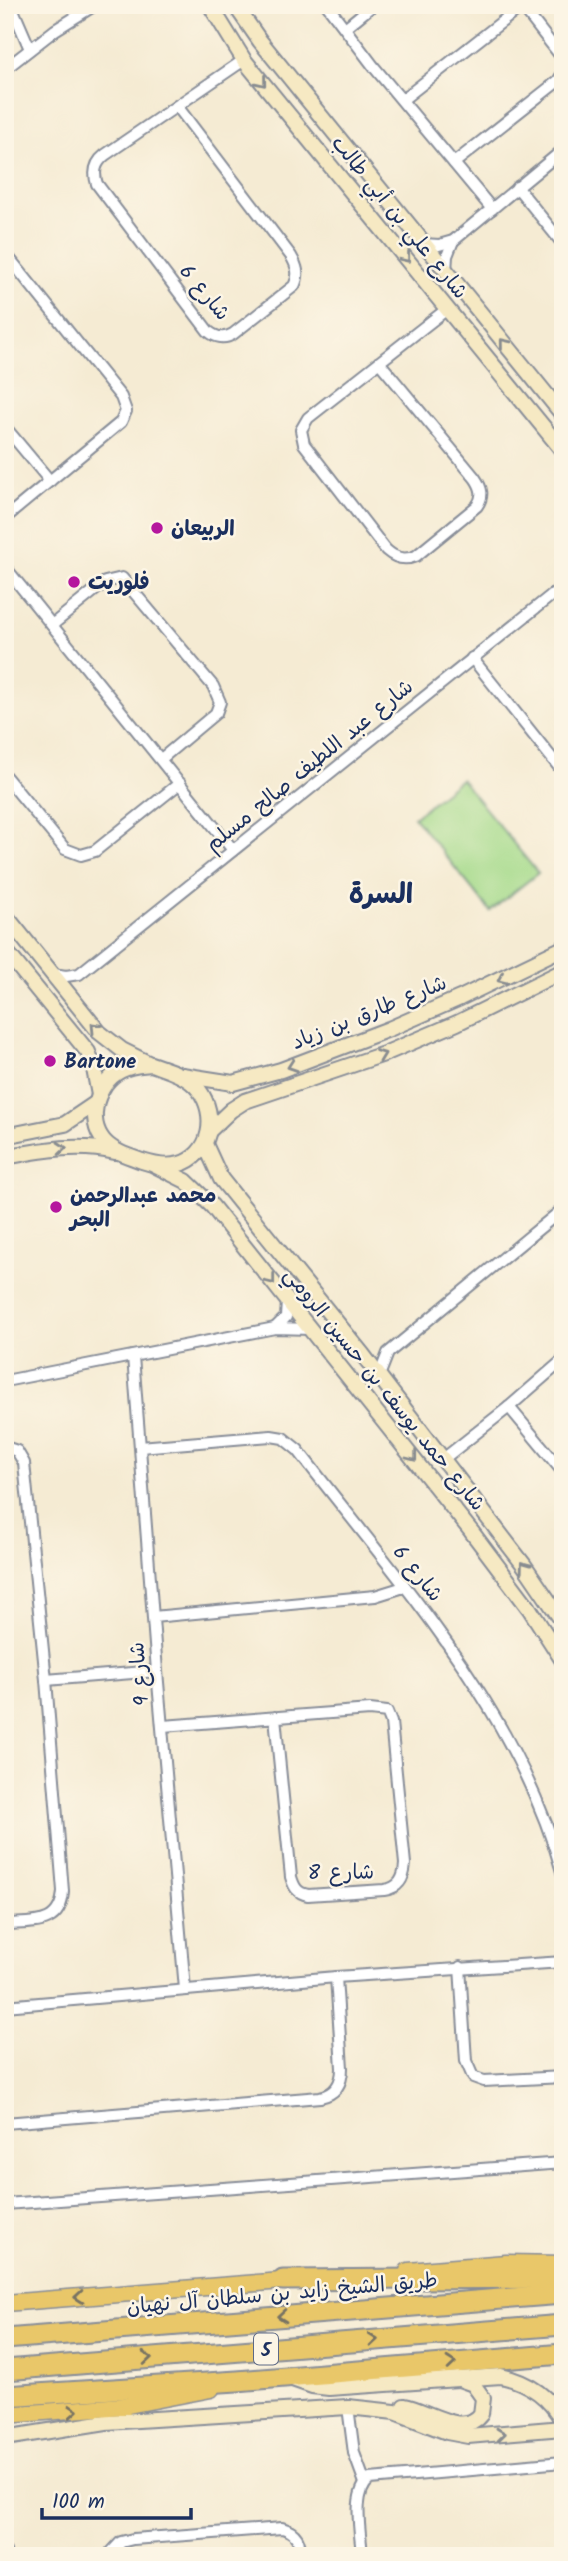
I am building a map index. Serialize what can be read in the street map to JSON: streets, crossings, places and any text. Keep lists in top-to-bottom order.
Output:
{
  "streets": {
    "highway": ["طريق الشيخ زايد بن سلطان آل نهيان", "5"],
    "street": [
      "شارع علي بن أبي طالب",
      "شارع 6",
      "شارع عبد اللطيف صالح مسلم",
      "شارع طارق بن زياد",
      "شارع حمد يوسف بن حسين الرومي",
      "شارع 9",
      "شارع 8"
    ]
  },
  "crossings": [
    ["شارع علي بن أبي طالب", "شارع 6"],
    ["شارع 6", "شارع 9"],
    ["شارع طارق بن زياد", "شارع حمد يوسف بن حسين الرومي"],
    ["شارع 9", "شارع 8"]
  ],
  "districts": ["السرة"],
  "places": [
    "الربيعان",
    "فلوريت",
    "Bartone",
    "محمد عبدالرحمن البحر"
  ],
  "scale_bar": "100 m"
}
